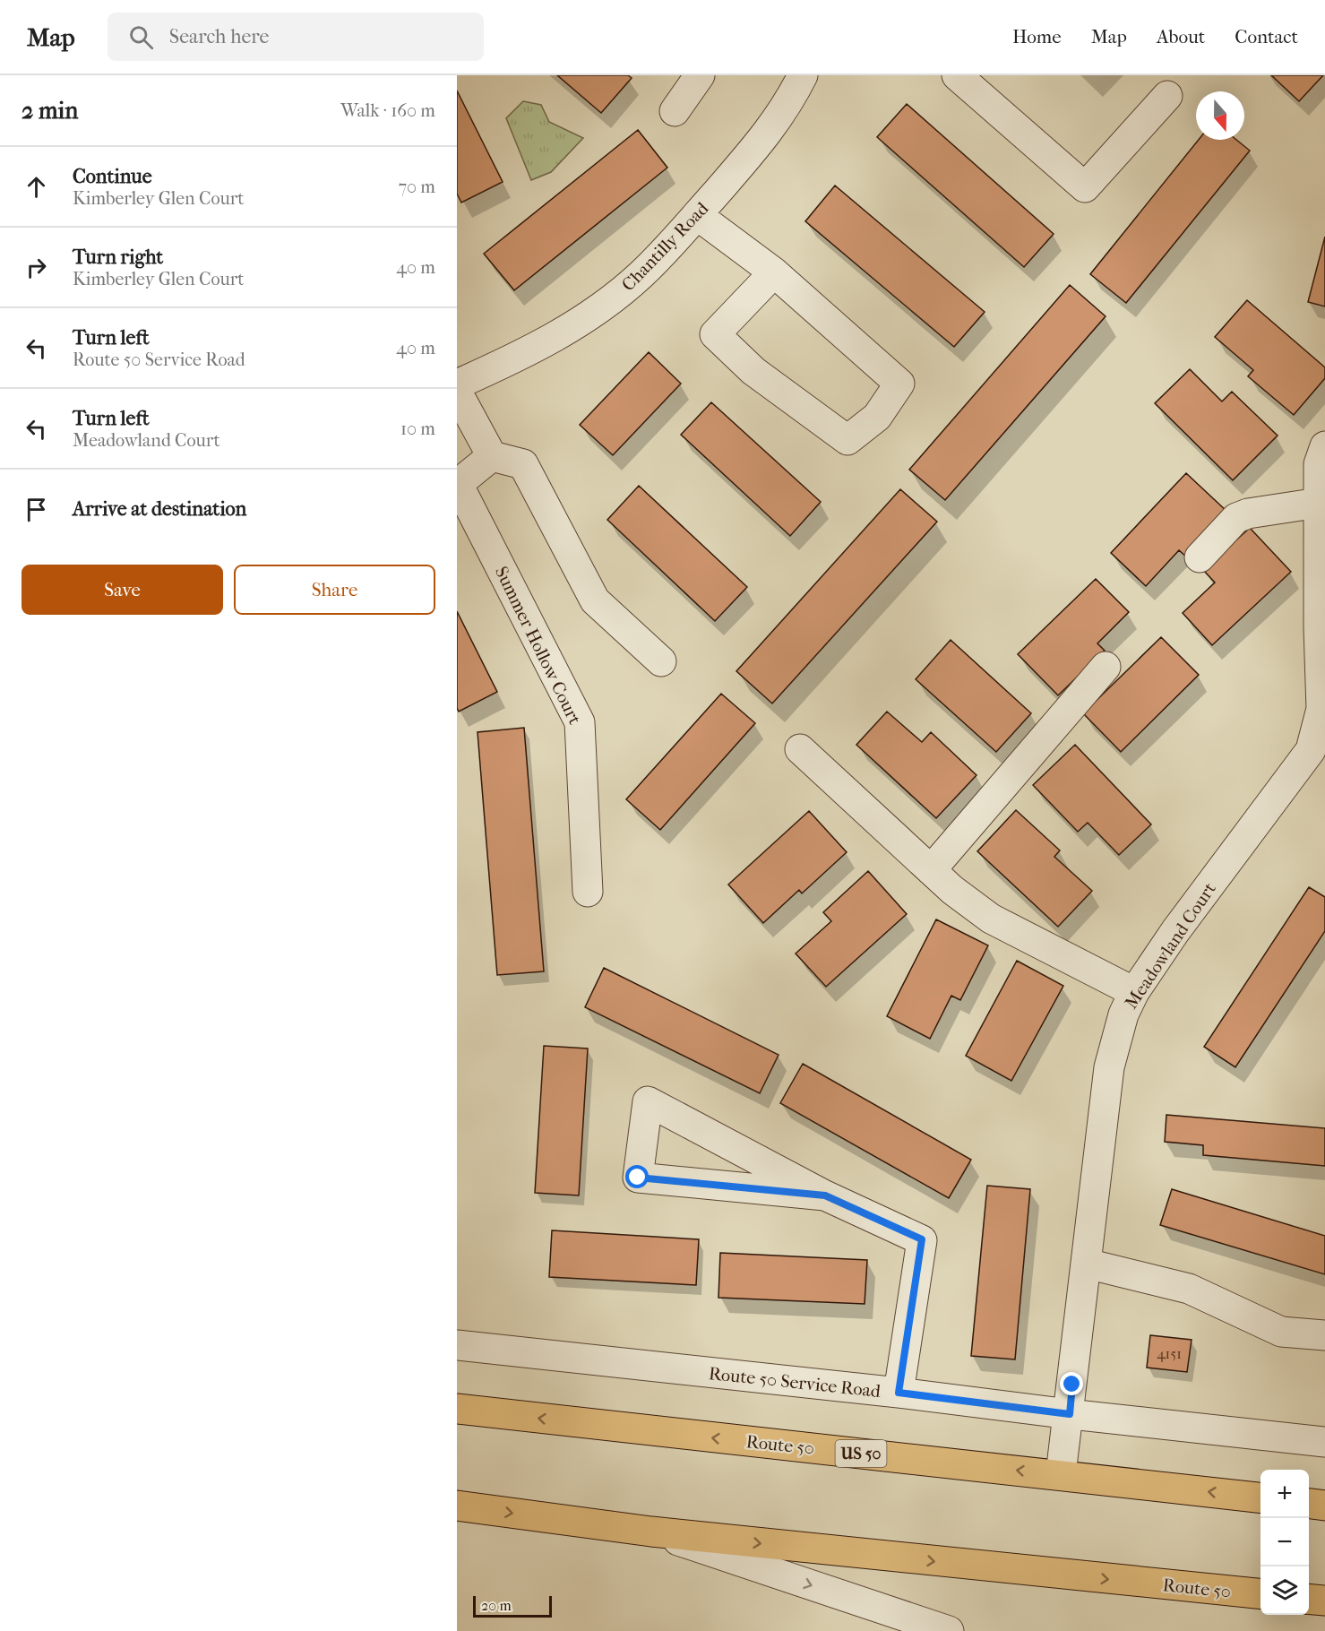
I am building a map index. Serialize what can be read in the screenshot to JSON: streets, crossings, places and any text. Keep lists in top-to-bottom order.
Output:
{
  "streets": {
    "highway": ["Route 50", "US 50"],
    "street": [
      "Chantilly Road",
      "Summer Hollow Court",
      "Meadowland Court",
      "Route 50 Service Road"
    ]
  },
  "crossings": [
    ["Meadowland Court", "Route 50 Service Road"],
    ["Meadowland Court", "Route 50"]
  ],
  "house_numbers": ["4151"],
  "scale_bar": "20 m",
  "north": "bottom",
  "page": {
    "header": "Map",
    "search": "Search here",
    "nav": [
      "Home",
      "Map",
      "About",
      "Contact"
    ],
    "heading": ["2 min", "Walk · 160 m"],
    "list": [
      ["Continue", "Kimberley Glen Court", "70 m"],
      ["Turn right", "Kimberley Glen Court", "40 m"],
      ["Turn left", "Route 50 Service Road", "40 m"],
      ["Turn left", "Meadowland Court", "10 m"],
      "Arrive at destination"
    ],
    "buttons": ["Save", "Share"],
    "map_buttons": ["+", "−"],
    "scale": "20 m"
  }
}
